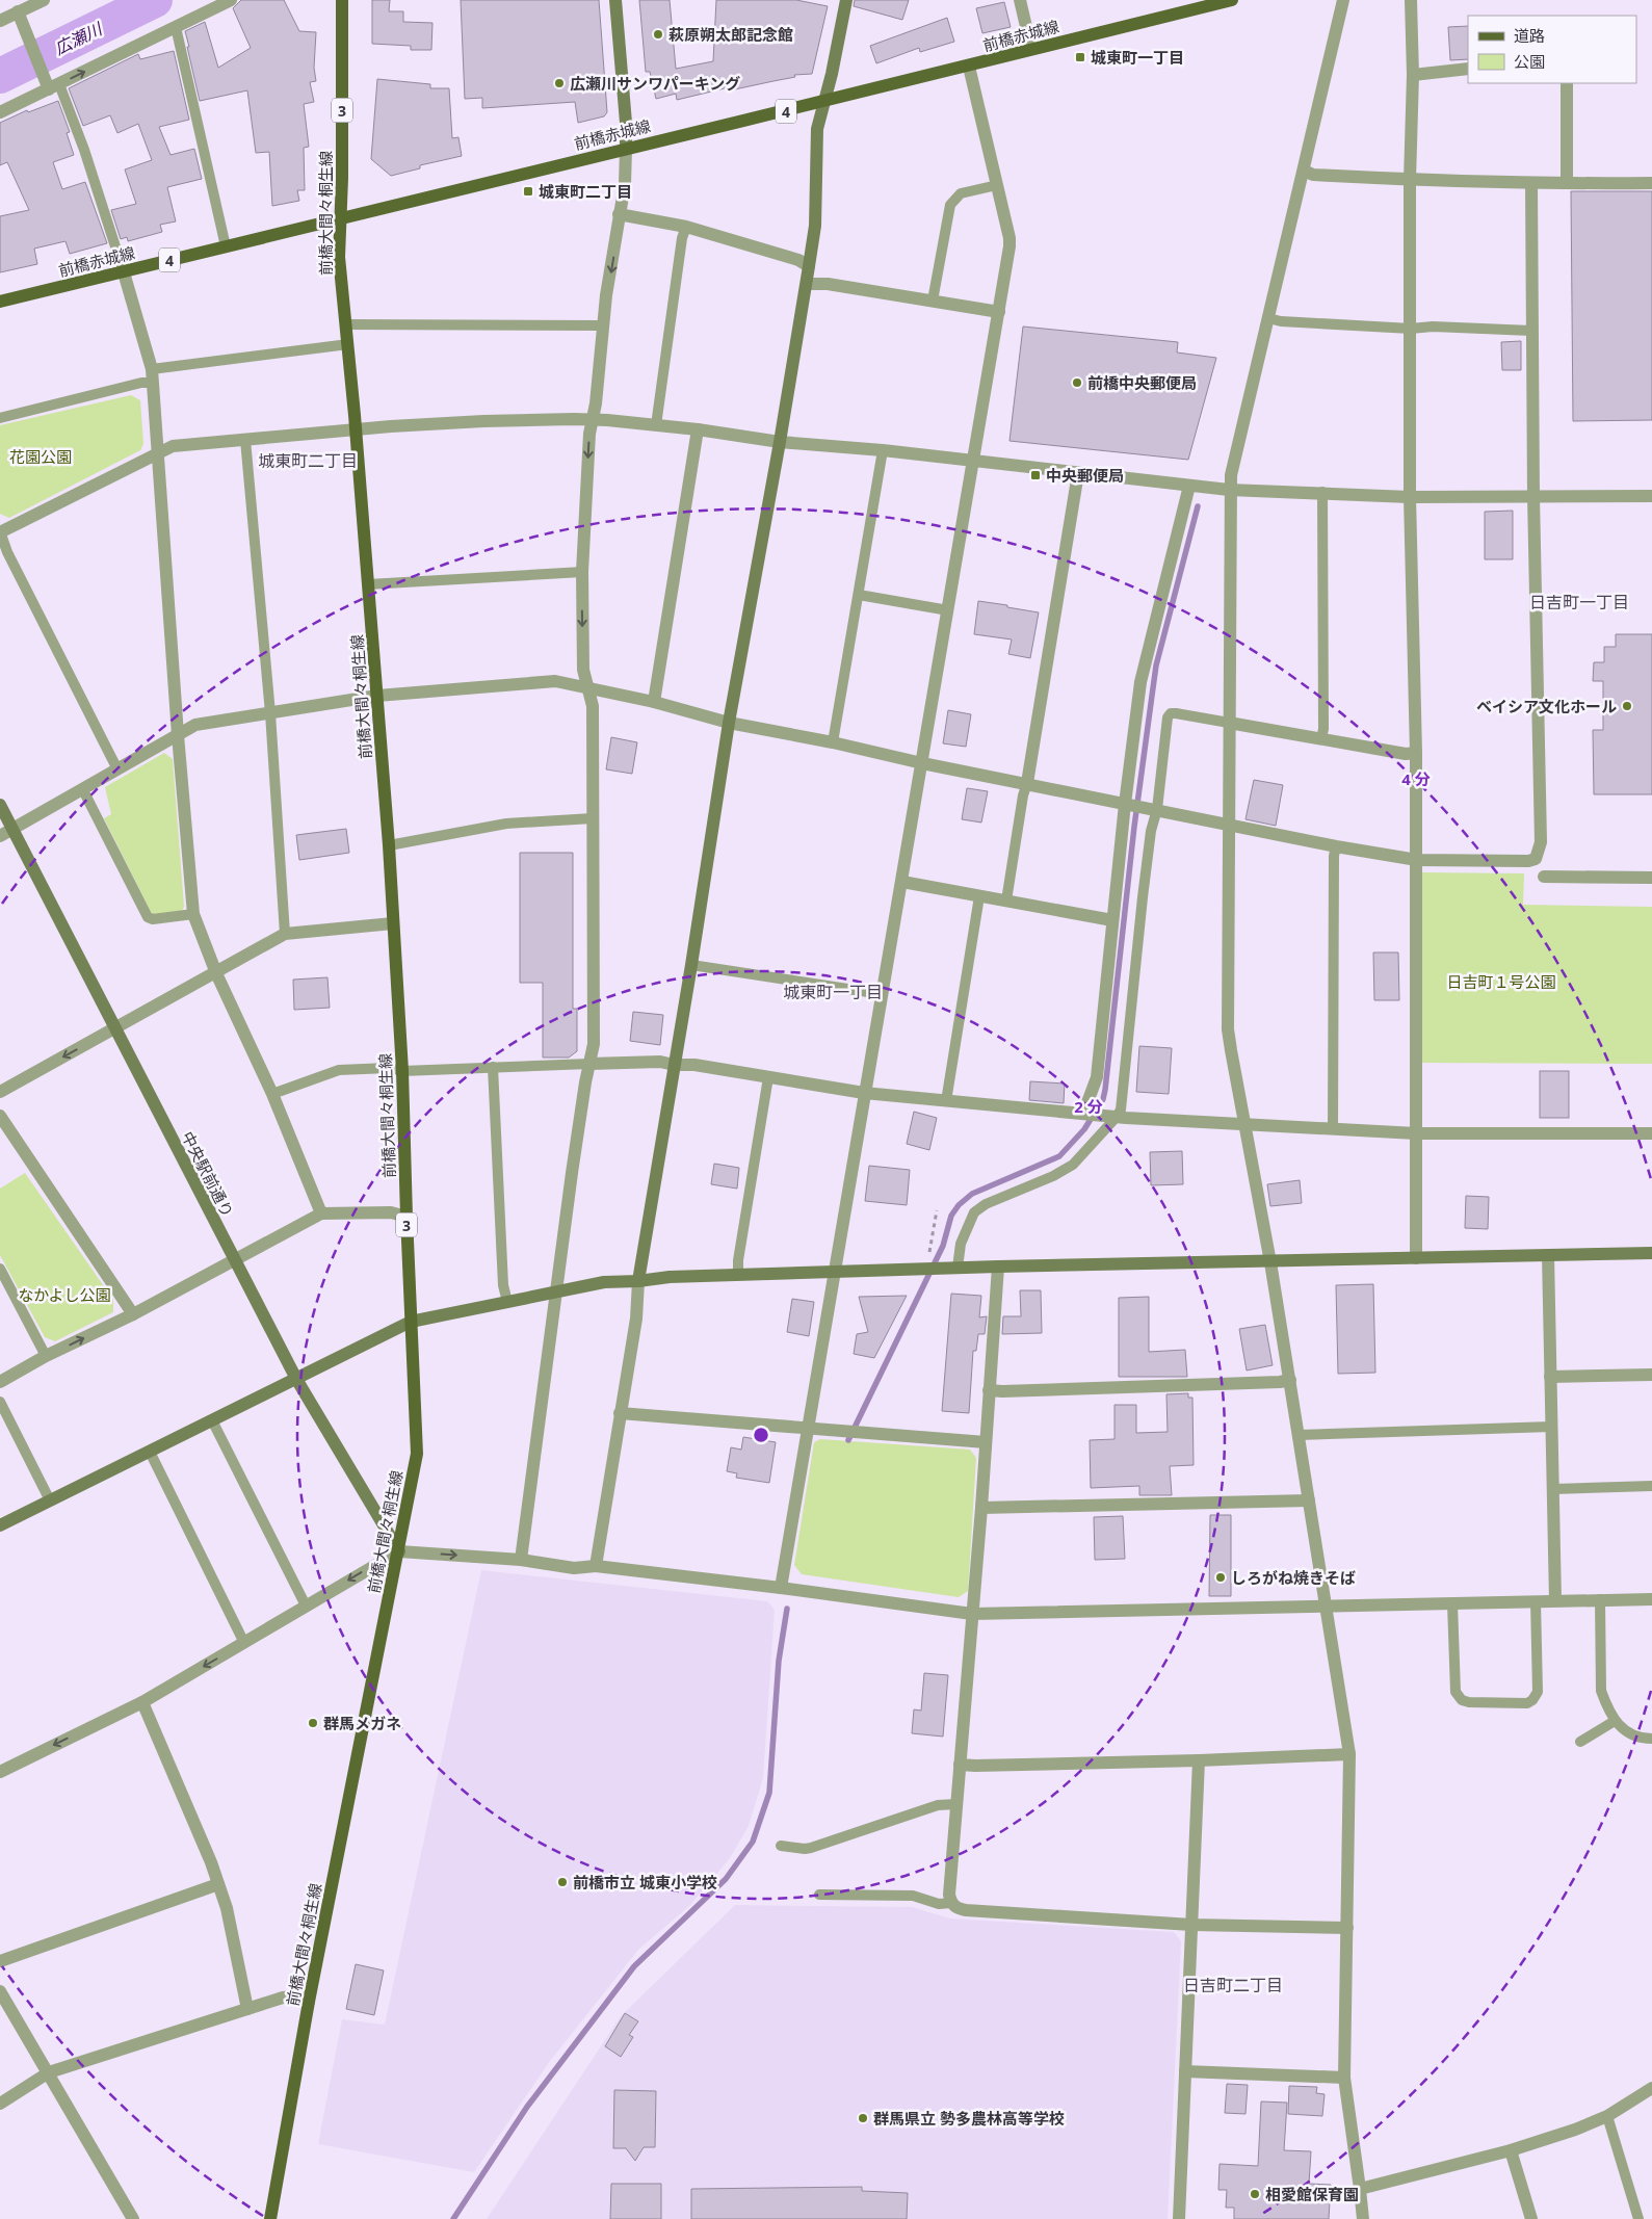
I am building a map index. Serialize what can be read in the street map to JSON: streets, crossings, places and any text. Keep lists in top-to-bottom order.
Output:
{
  "streets": {
    "main road": [
      "前橋赤城線",
      "3",
      "4",
      "前橋大間々桐生線"
    ],
    "street": ["中央駅前通り"]
  },
  "crossings": [
    ["前橋赤城線", "前橋大間々桐生線"],
    ["前橋大間々桐生線", "中央駅前通り"]
  ],
  "districts": [
    "城東町二丁目",
    "日吉町一丁目",
    "城東町一丁目",
    "日吉町二丁目"
  ],
  "water": ["広瀬川"],
  "parks": ["花園公園", "日吉町１号公園", "なかよし公園"],
  "places": {
    "other": [
      "萩原朔太郎記念館",
      "広瀬川サンワパーキング",
      "前橋中央郵便局",
      "ベイシア文化ホール",
      "しろがね焼きそば",
      "群馬メガネ",
      "前橋市立 城東小学校",
      "群馬県立 勢多農林高等学校",
      "相愛館保育園"
    ],
    "transit": ["城東町一丁目", "城東町二丁目", "中央郵便局"]
  },
  "legend": ["道路", "公園"],
  "rings": ["4 分", "2 分"]
}
